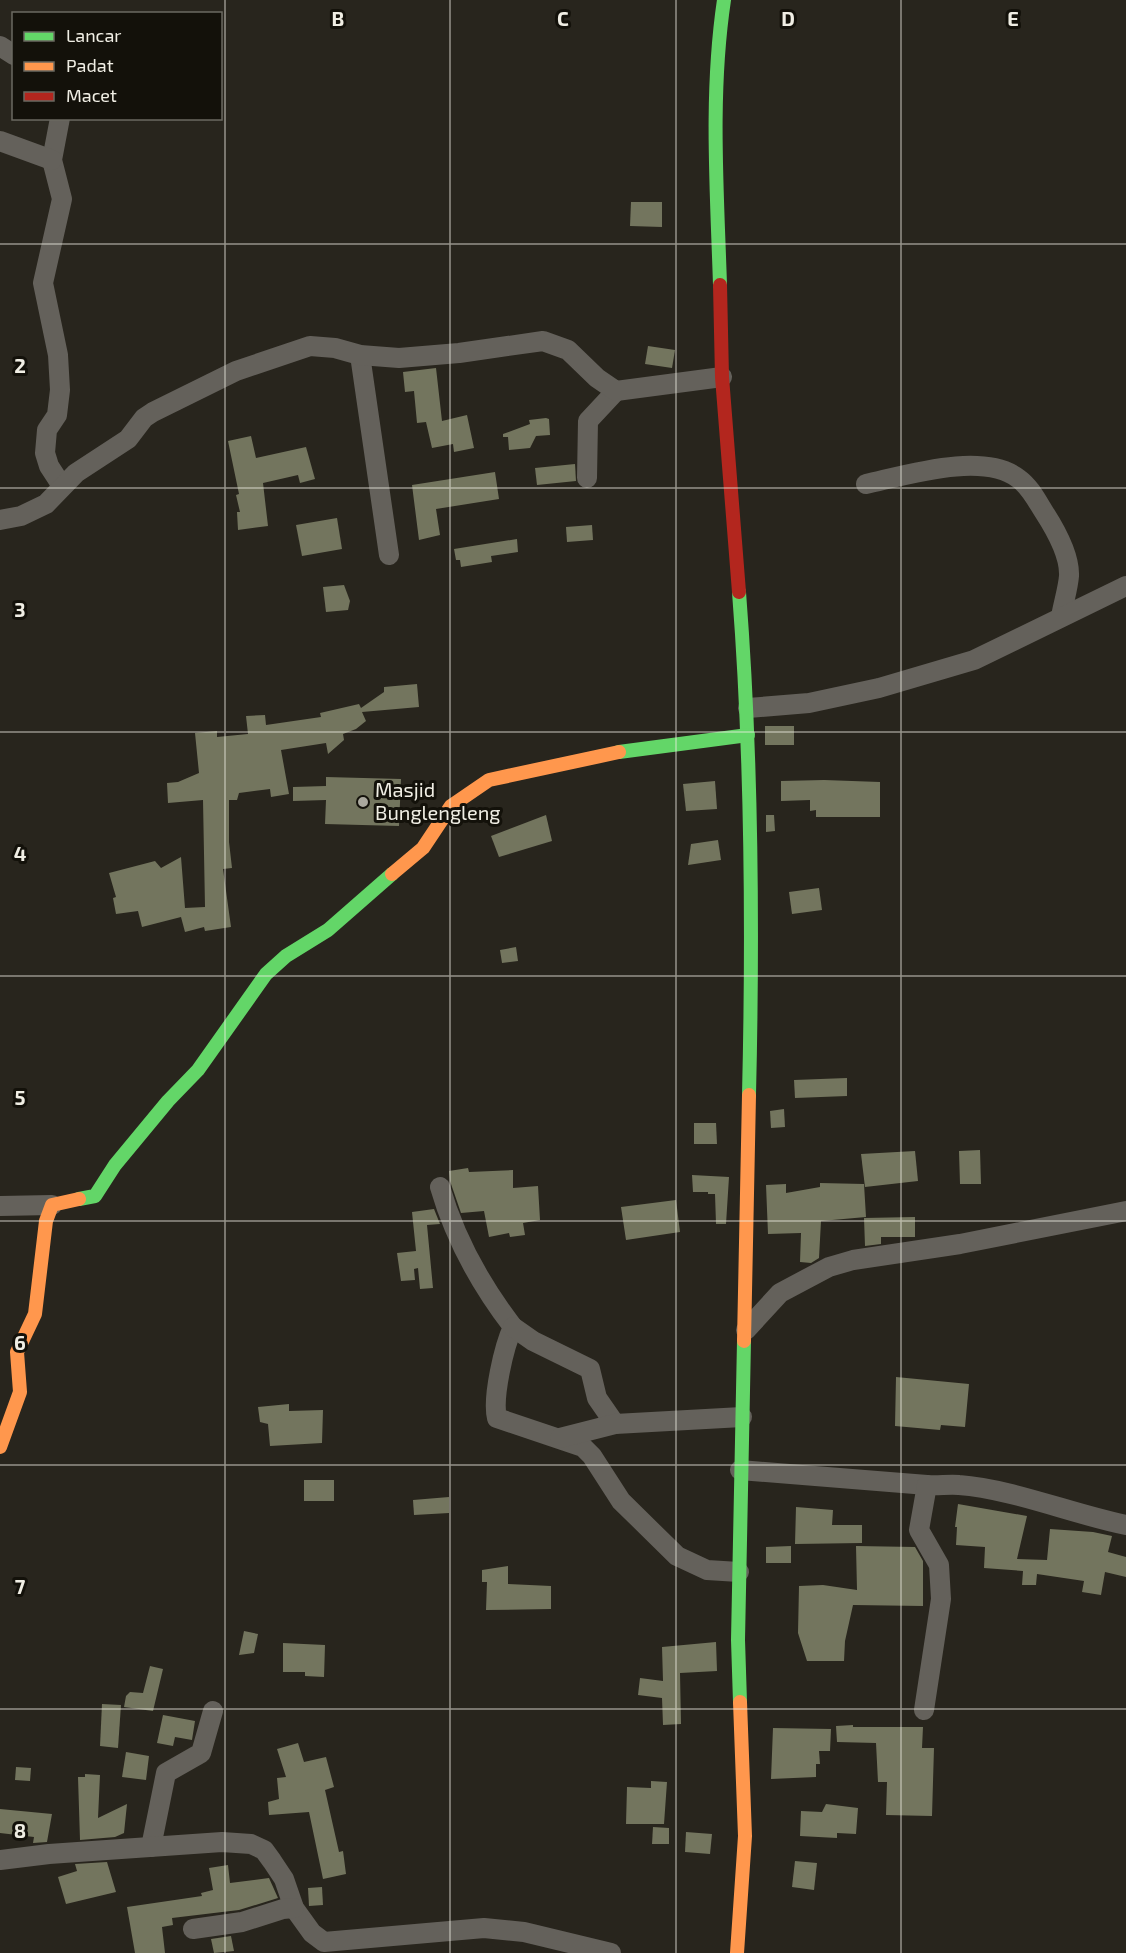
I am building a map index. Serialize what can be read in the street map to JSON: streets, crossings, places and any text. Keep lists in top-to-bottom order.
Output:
{
  "places": ["Masjid Bunglengleng"],
  "legend": ["Lancar", "Padat", "Macet"],
  "grid": {
    "columns": [
      "B",
      "C",
      "D",
      "E"
    ],
    "rows": [
      "2",
      "3",
      "4",
      "5",
      "6",
      "7",
      "8"
    ]
  }
}
